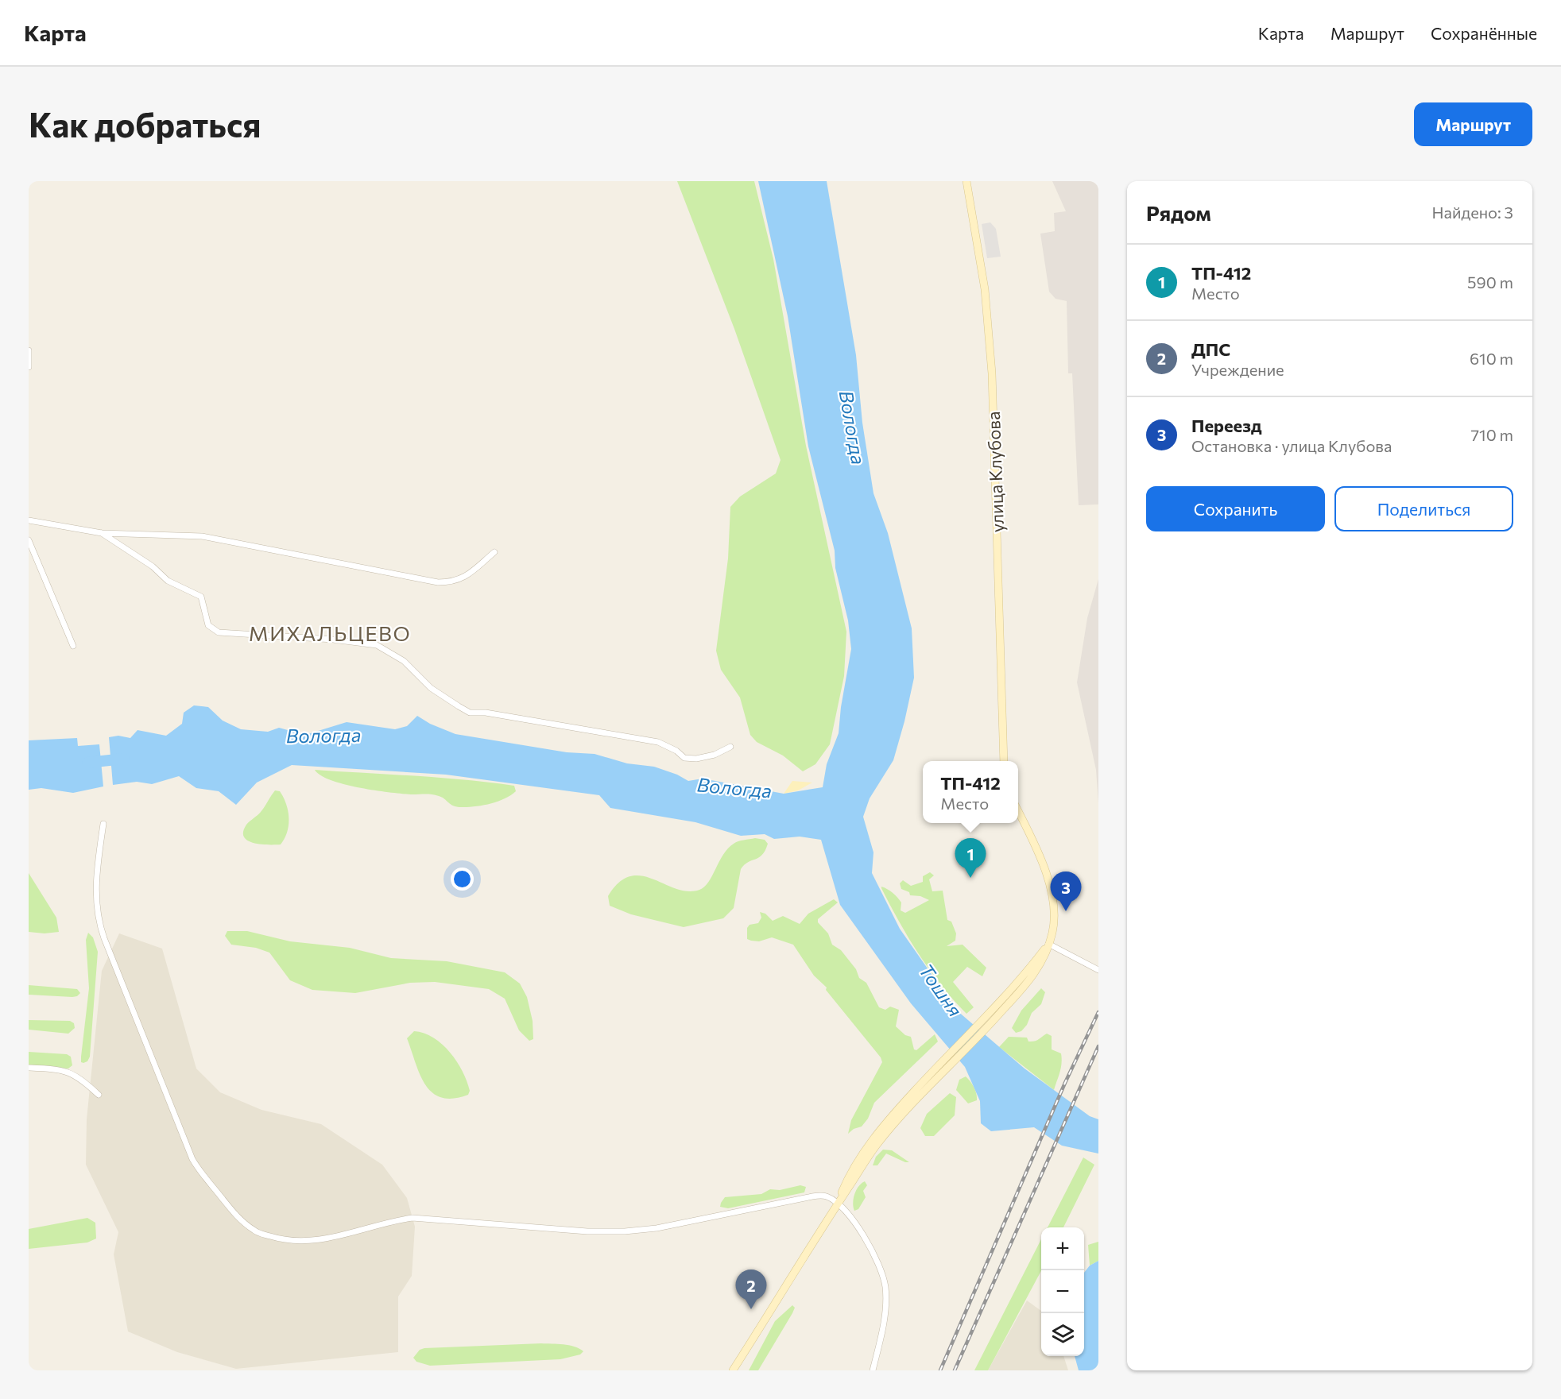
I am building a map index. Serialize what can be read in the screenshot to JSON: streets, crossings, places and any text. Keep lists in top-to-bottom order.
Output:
{
  "streets": {
    "main road": ["улица Клубова"]
  },
  "districts": ["МИХАЛЬЦЕВО"],
  "water": ["Вологда", "Тошня"],
  "page": {
    "header": "Карта",
    "nav": ["Карта", "Маршрут", "Сохранённые"],
    "buttons": [
      "Маршрут",
      ["Сохранить", "Поделиться"]
    ],
    "title": "Как добраться",
    "heading": ["Рядом", "Найдено: 3"],
    "list": [
      {
        "mark": "1",
        "name": "ТП-412",
        "note": "Место",
        "value": "590 m"
      },
      {
        "mark": "2",
        "name": "ДПС",
        "note": "Учреждение",
        "value": "610 m"
      },
      {
        "mark": "3",
        "name": "Переезд",
        "note": "Остановка · улица Клубова",
        "value": "710 m"
      }
    ],
    "popup": ["ТП-412", "Место"],
    "pins": ["1", "3", "2"],
    "map_buttons": ["+", "−"]
  }
}
